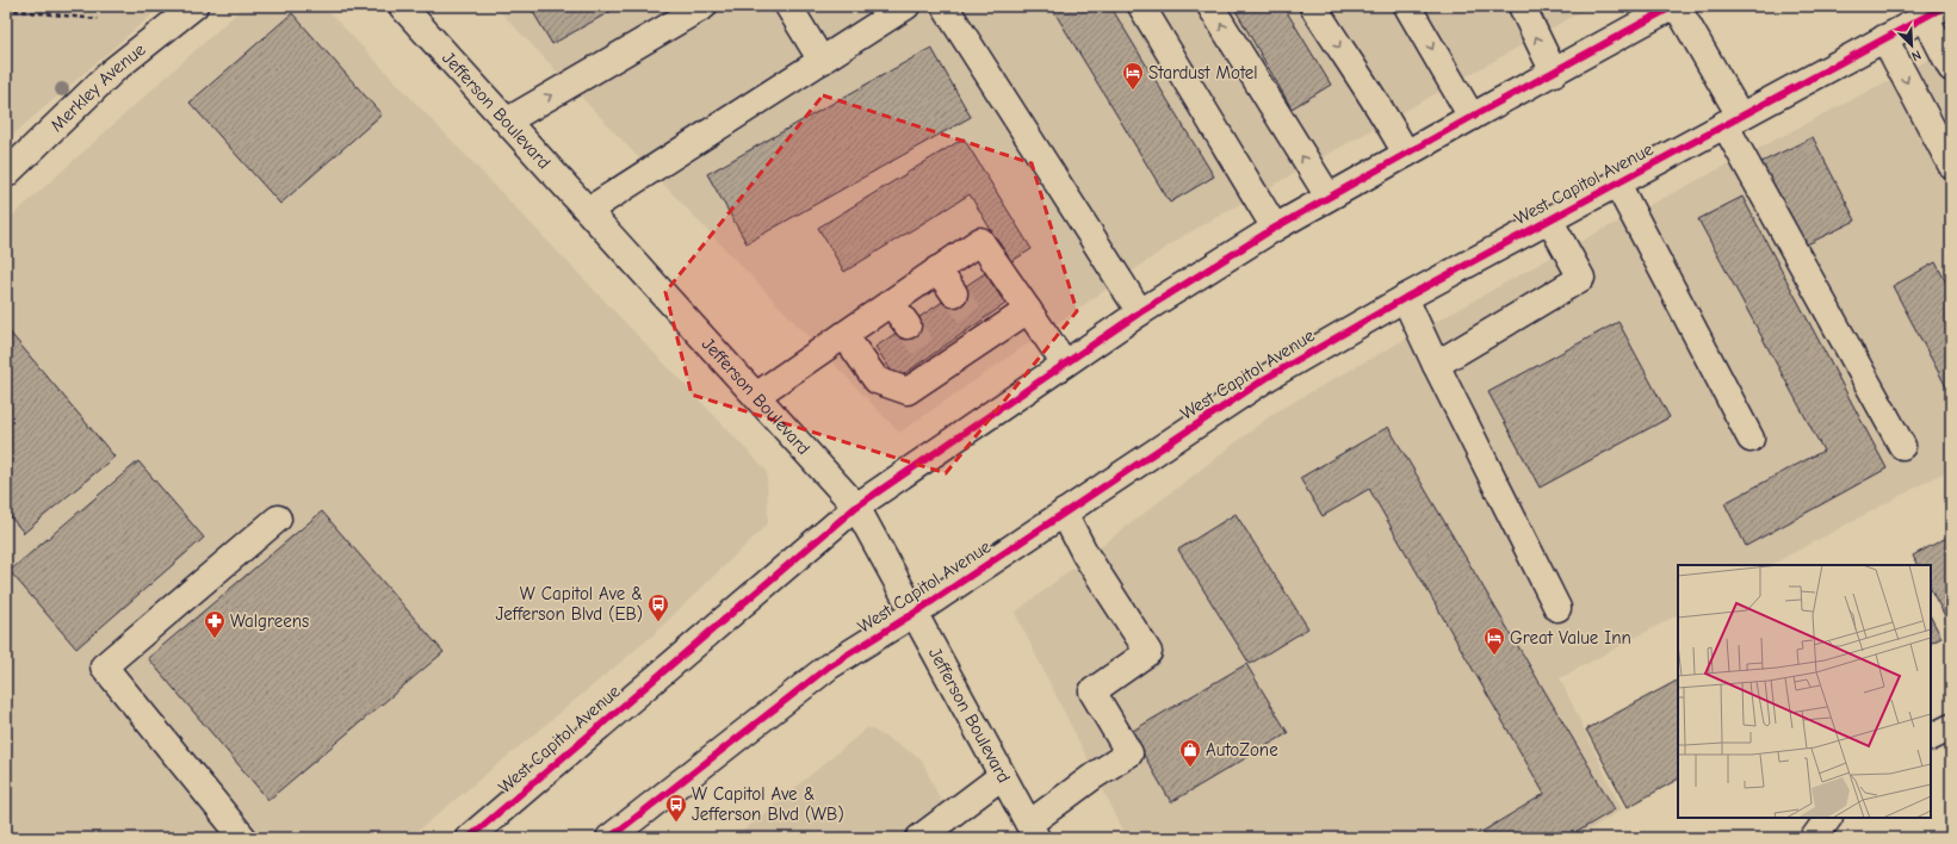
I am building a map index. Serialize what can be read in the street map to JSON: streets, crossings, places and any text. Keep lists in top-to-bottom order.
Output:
{
  "streets": {
    "main road": ["Merkley Avenue", "Jefferson Boulevard", "West Capitol Avenue"]
  },
  "crossings": [
    ["Jefferson Boulevard", "West Capitol Avenue"]
  ],
  "places": {
    "hotel": ["Stardust Motel", "Great Value Inn"],
    "bus stop": ["W Capitol Ave & Jefferson Blvd (EB)", "W Capitol Ave & Jefferson Blvd (WB)"],
    "pharmacy": ["Walgreens"],
    "shop": ["AutoZone"]
  },
  "north": "bottom right"
}
